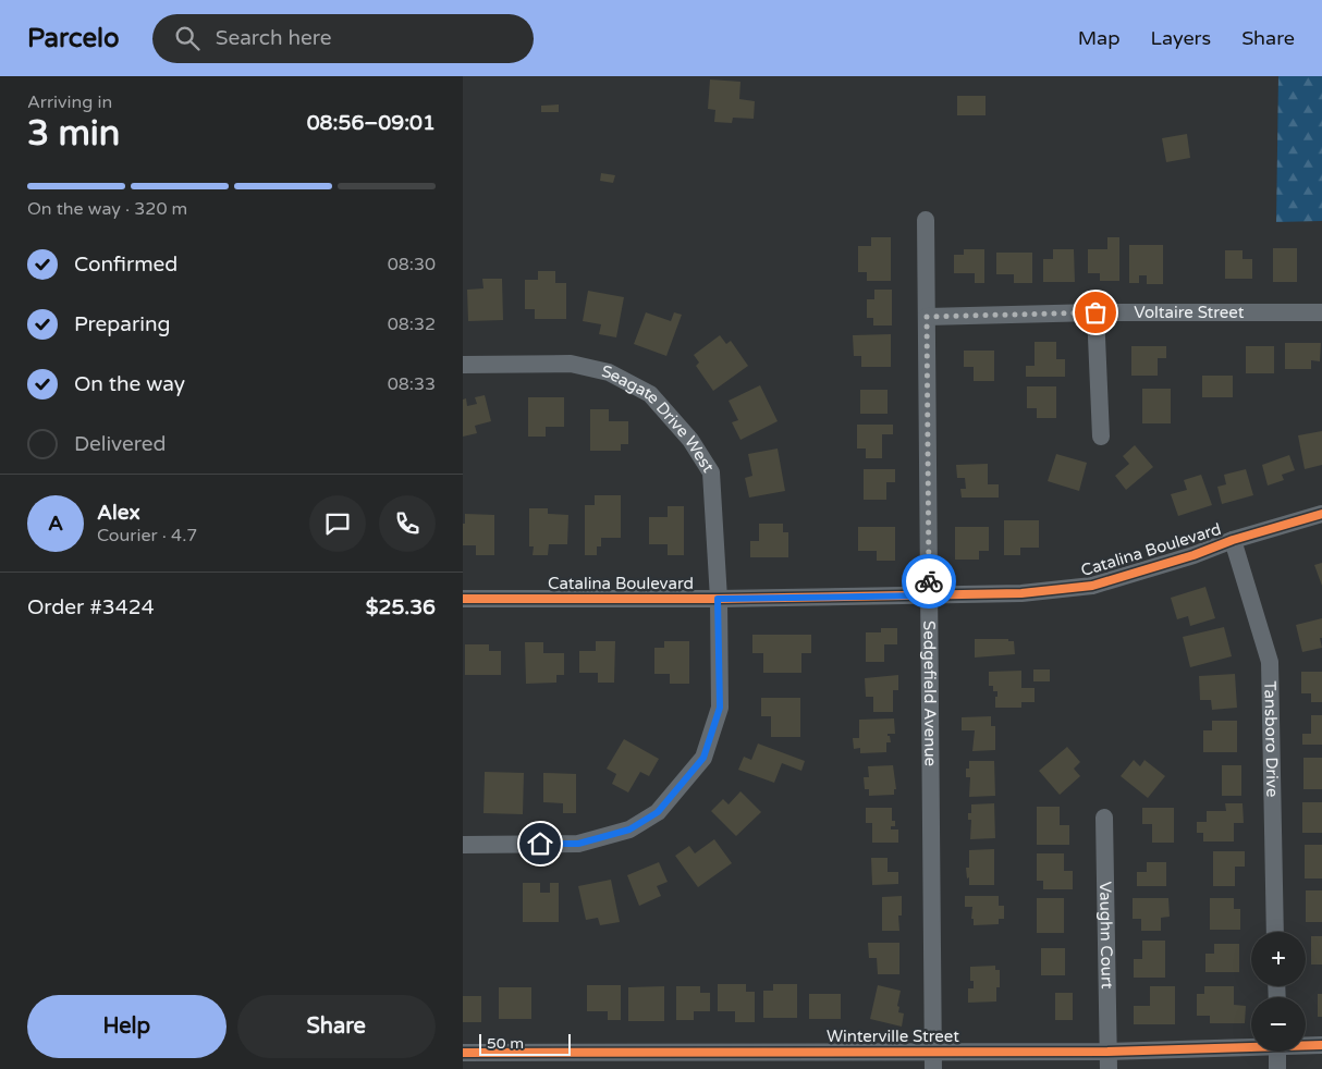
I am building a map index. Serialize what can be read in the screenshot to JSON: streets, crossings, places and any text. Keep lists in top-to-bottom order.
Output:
{
  "streets": {
    "street": [
      "Voltaire Street",
      "Seagate Drive West",
      "Catalina Boulevard",
      "Sedgefield Avenue",
      "Tansboro Drive",
      "Vaughn Court",
      "Winterville Street"
    ]
  },
  "crossings": [
    ["Voltaire Street", "Sedgefield Avenue"],
    ["Seagate Drive West", "Catalina Boulevard"],
    ["Catalina Boulevard", "Sedgefield Avenue"],
    ["Catalina Boulevard", "Tansboro Drive"],
    ["Sedgefield Avenue", "Winterville Street"],
    ["Vaughn Court", "Winterville Street"]
  ],
  "scale_bar": "50 m",
  "page": {
    "header": "Parcelo",
    "search": "Search here",
    "nav": ["Map", "Layers", "Share"],
    "heading": ["3 min", "Arriving in", "08:56–09:01"],
    "panel": [
      "Alex",
      "Courier · 4.7",
      "Order #3424",
      "$25.36"
    ],
    "bar": "On the way · 320 m",
    "list": [
      ["Confirmed", "08:30"],
      ["Preparing", "08:32"],
      ["On the way", "08:33"],
      "Delivered"
    ],
    "round": "A",
    "map_buttons": ["+", "−"],
    "buttons": ["Help", "Share"],
    "scale": "50 m"
  }
}
